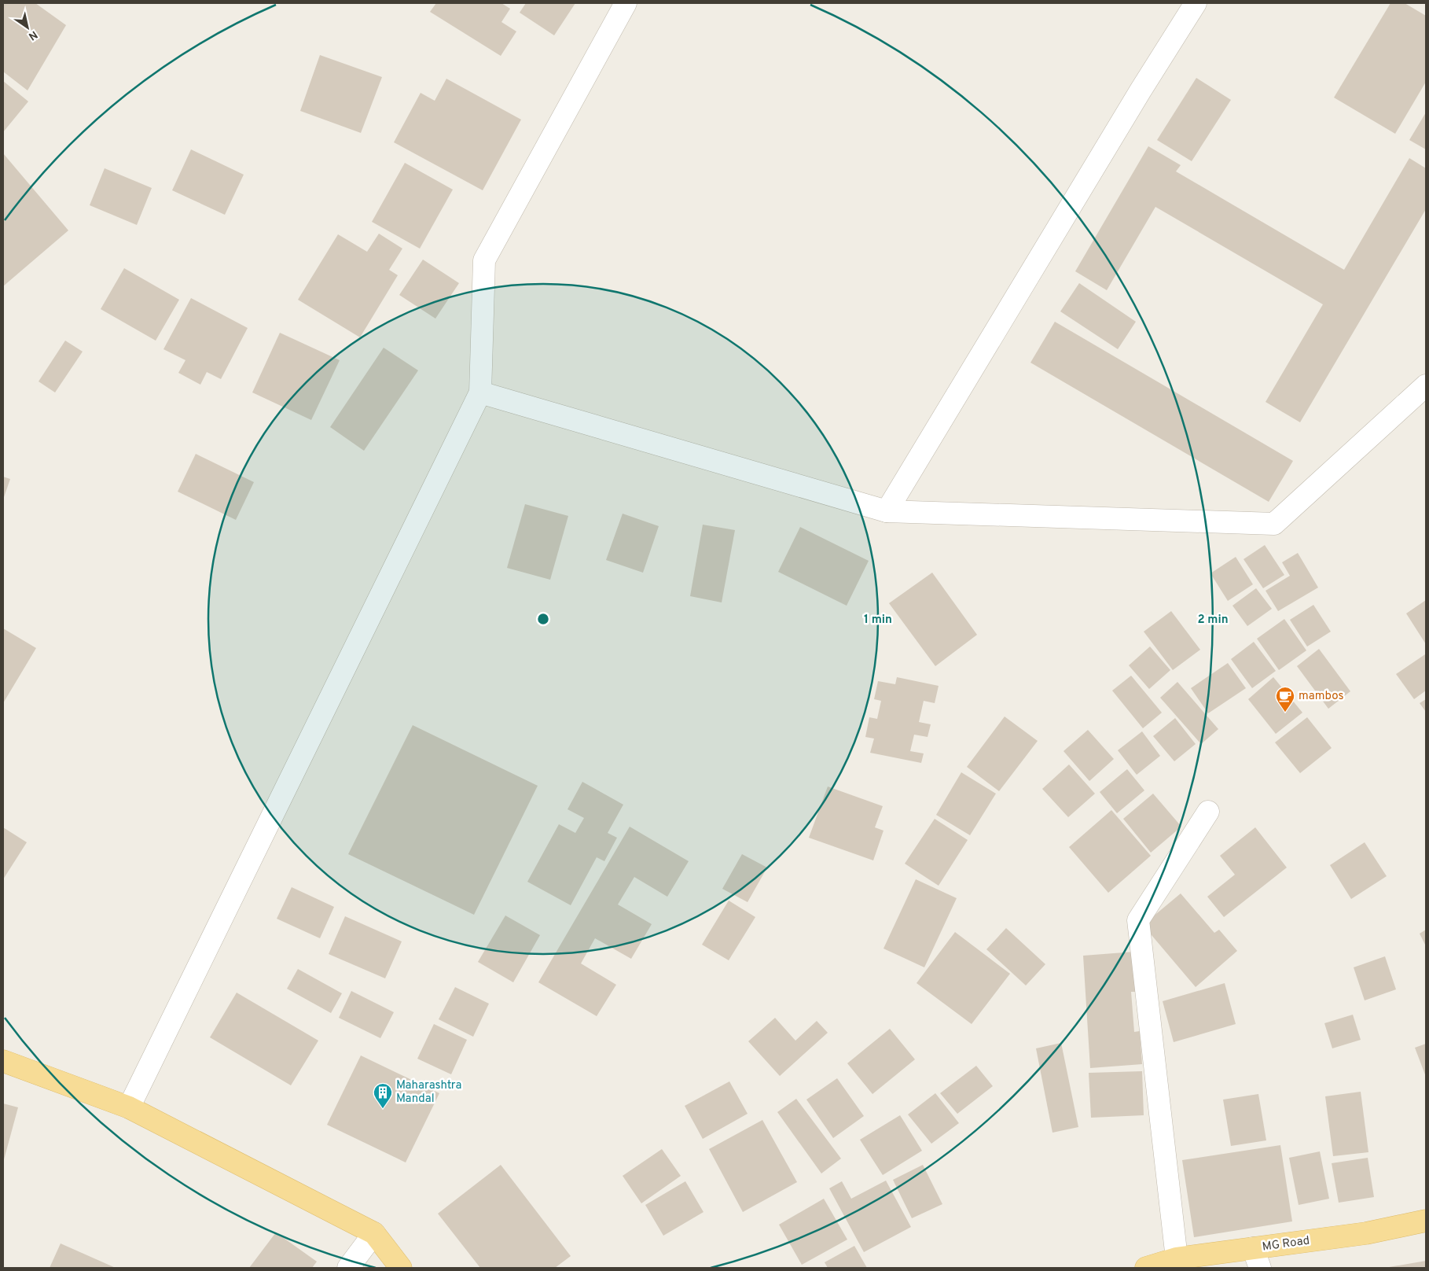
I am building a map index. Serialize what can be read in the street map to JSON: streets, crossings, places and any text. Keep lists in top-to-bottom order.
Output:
{
  "streets": {
    "main road": ["MG Road"]
  },
  "places": {
    "cafe": ["mambos"],
    "building": ["Maharashtra Mandal"]
  },
  "north": "bottom right",
  "rings": ["1 min", "2 min"]
}
